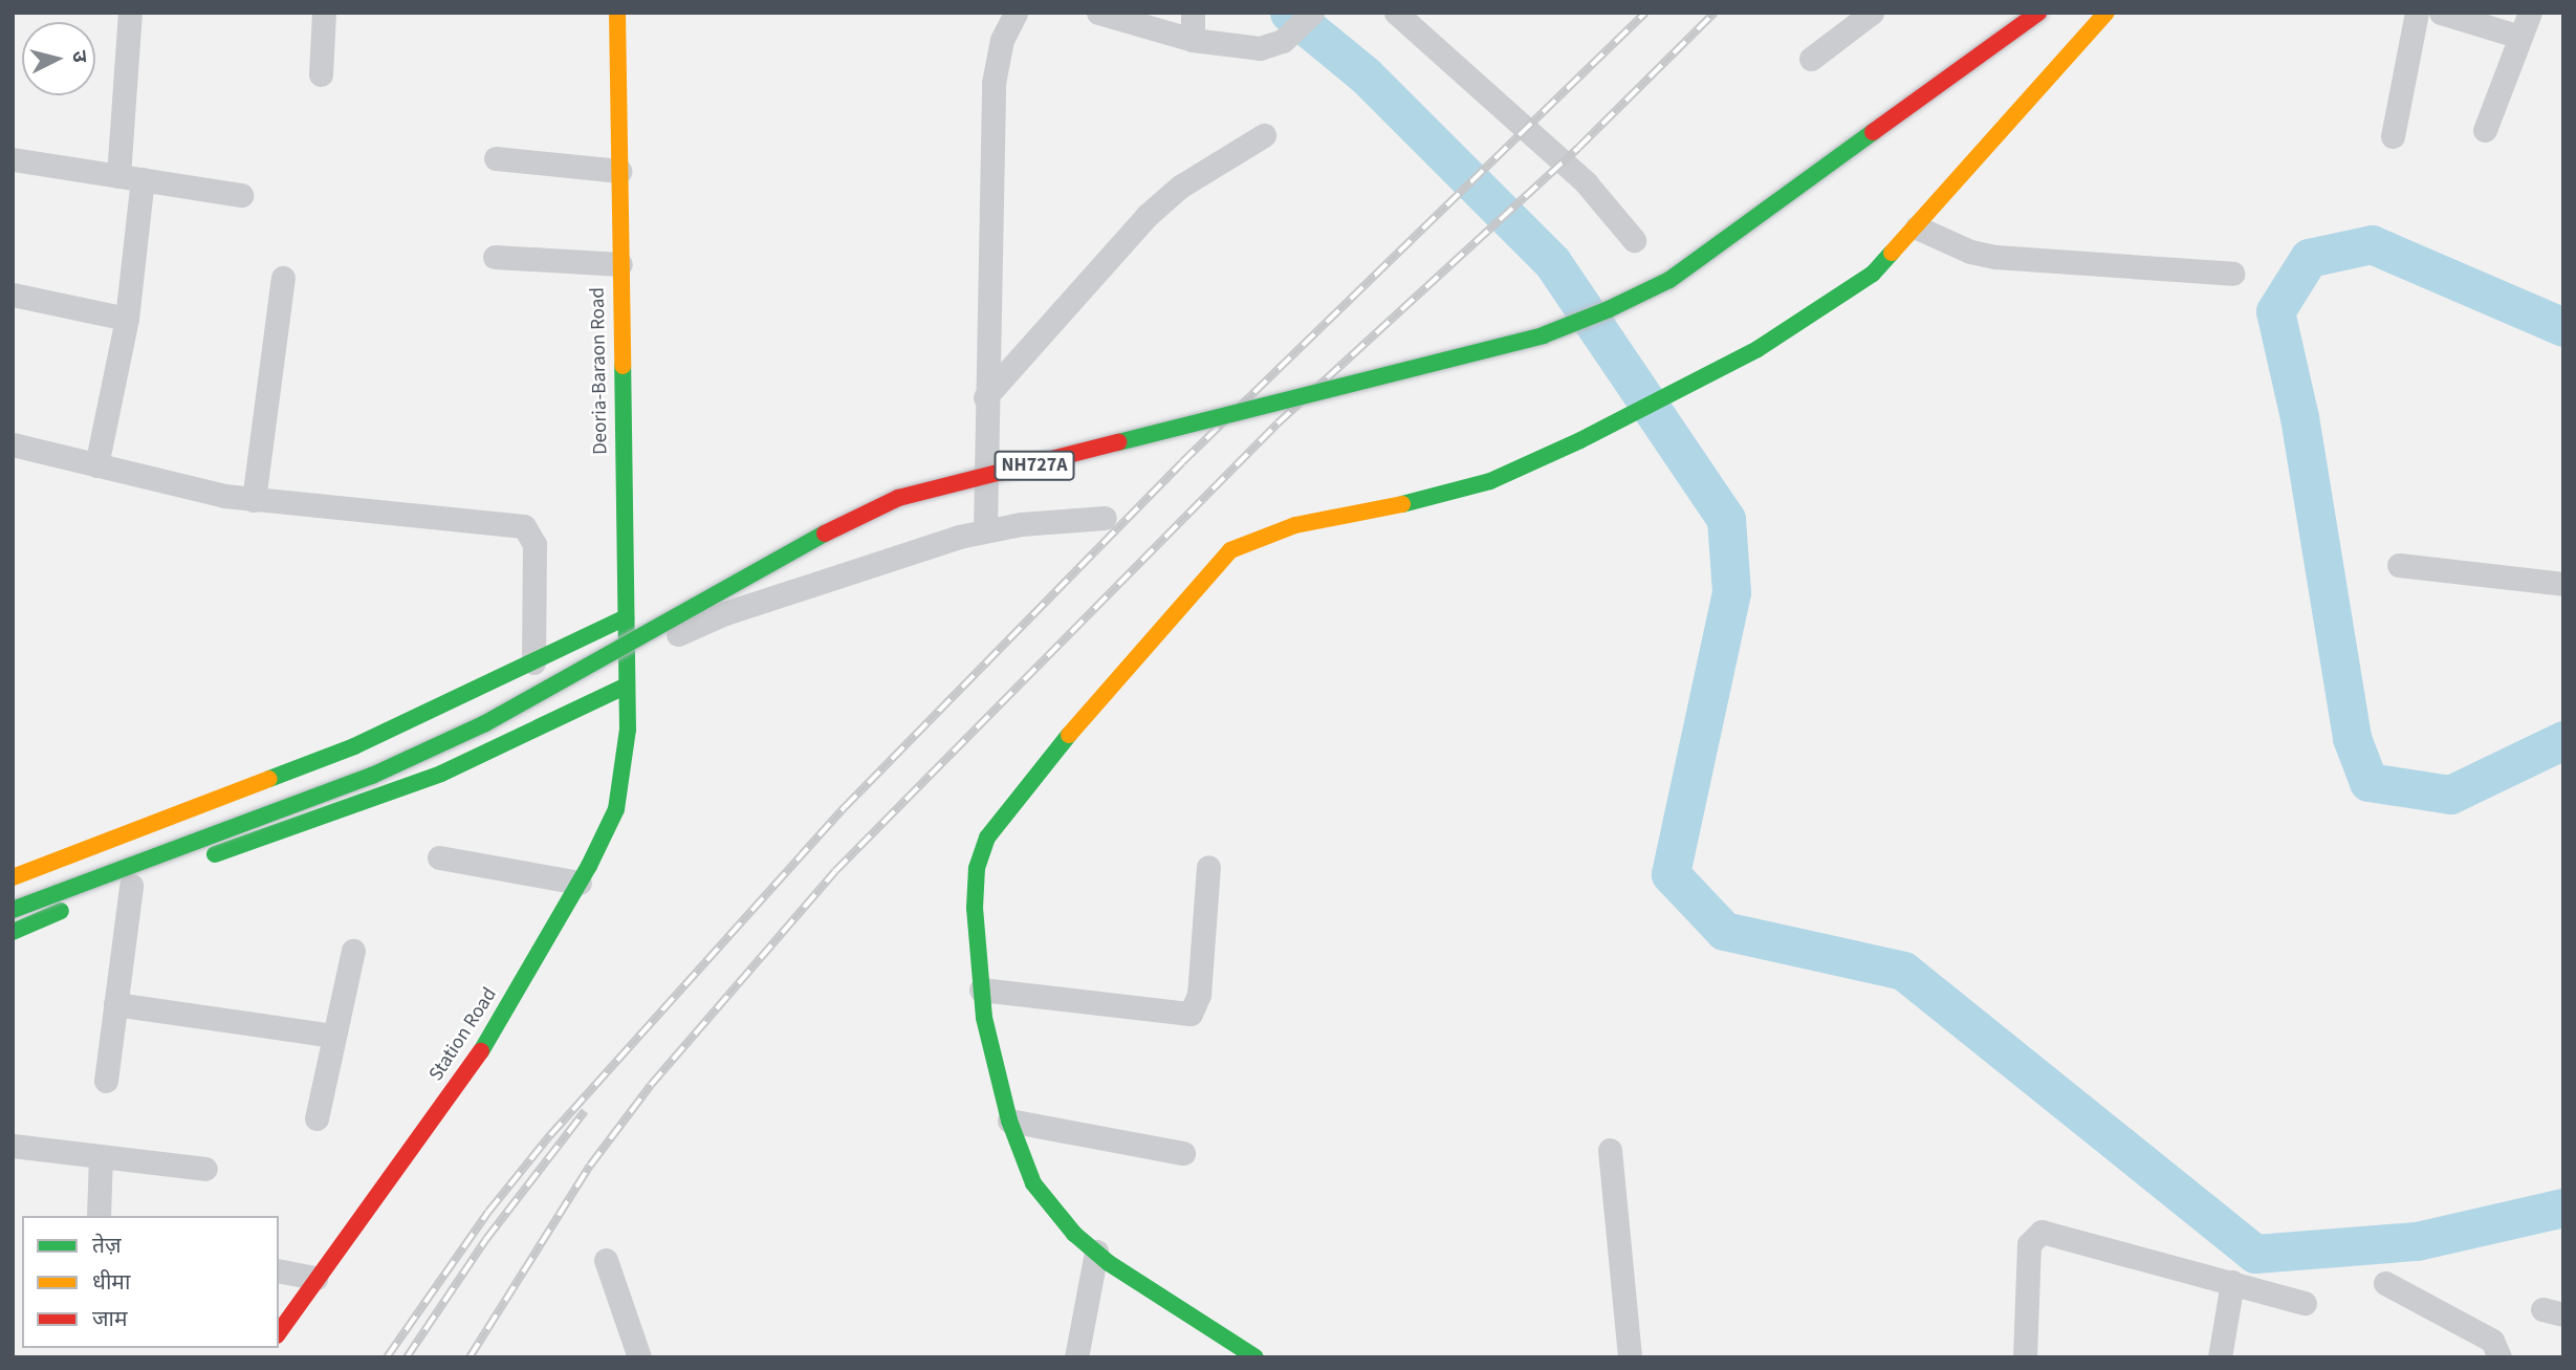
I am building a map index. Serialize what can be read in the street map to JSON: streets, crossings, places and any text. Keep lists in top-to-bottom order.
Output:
{
  "streets": {
    "main road": ["Deoria-Baraon Road", "NH727A", "Station Road"]
  },
  "crossings": [
    ["Deoria-Baraon Road", "Station Road"]
  ],
  "legend": ["तेज़", "धीमा", "जाम"],
  "north": "right"
}
